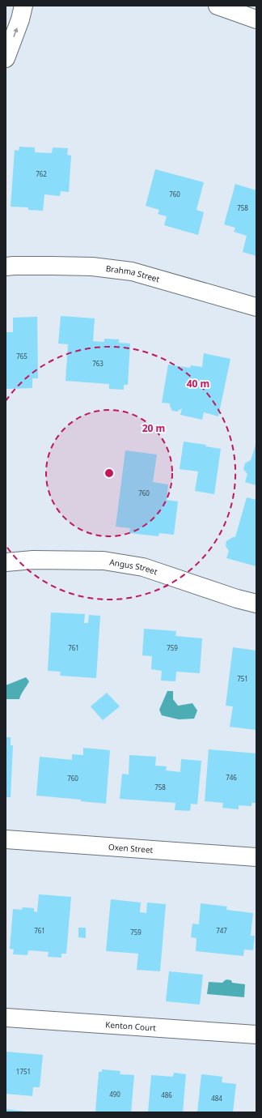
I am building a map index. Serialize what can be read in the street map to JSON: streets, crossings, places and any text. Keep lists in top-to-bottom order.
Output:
{
  "streets": {
    "street": [
      "Brahma Street",
      "Angus Street",
      "Oxen Street",
      "Kenton Court"
    ]
  },
  "house_numbers": [
    "762",
    "760",
    "758",
    "765",
    "763",
    "760",
    "761",
    "759",
    "751",
    "746",
    "760",
    "758",
    "761",
    "747",
    "759",
    "1751",
    "490",
    "486",
    "484"
  ],
  "rings": ["40 m", "20 m"]
}
